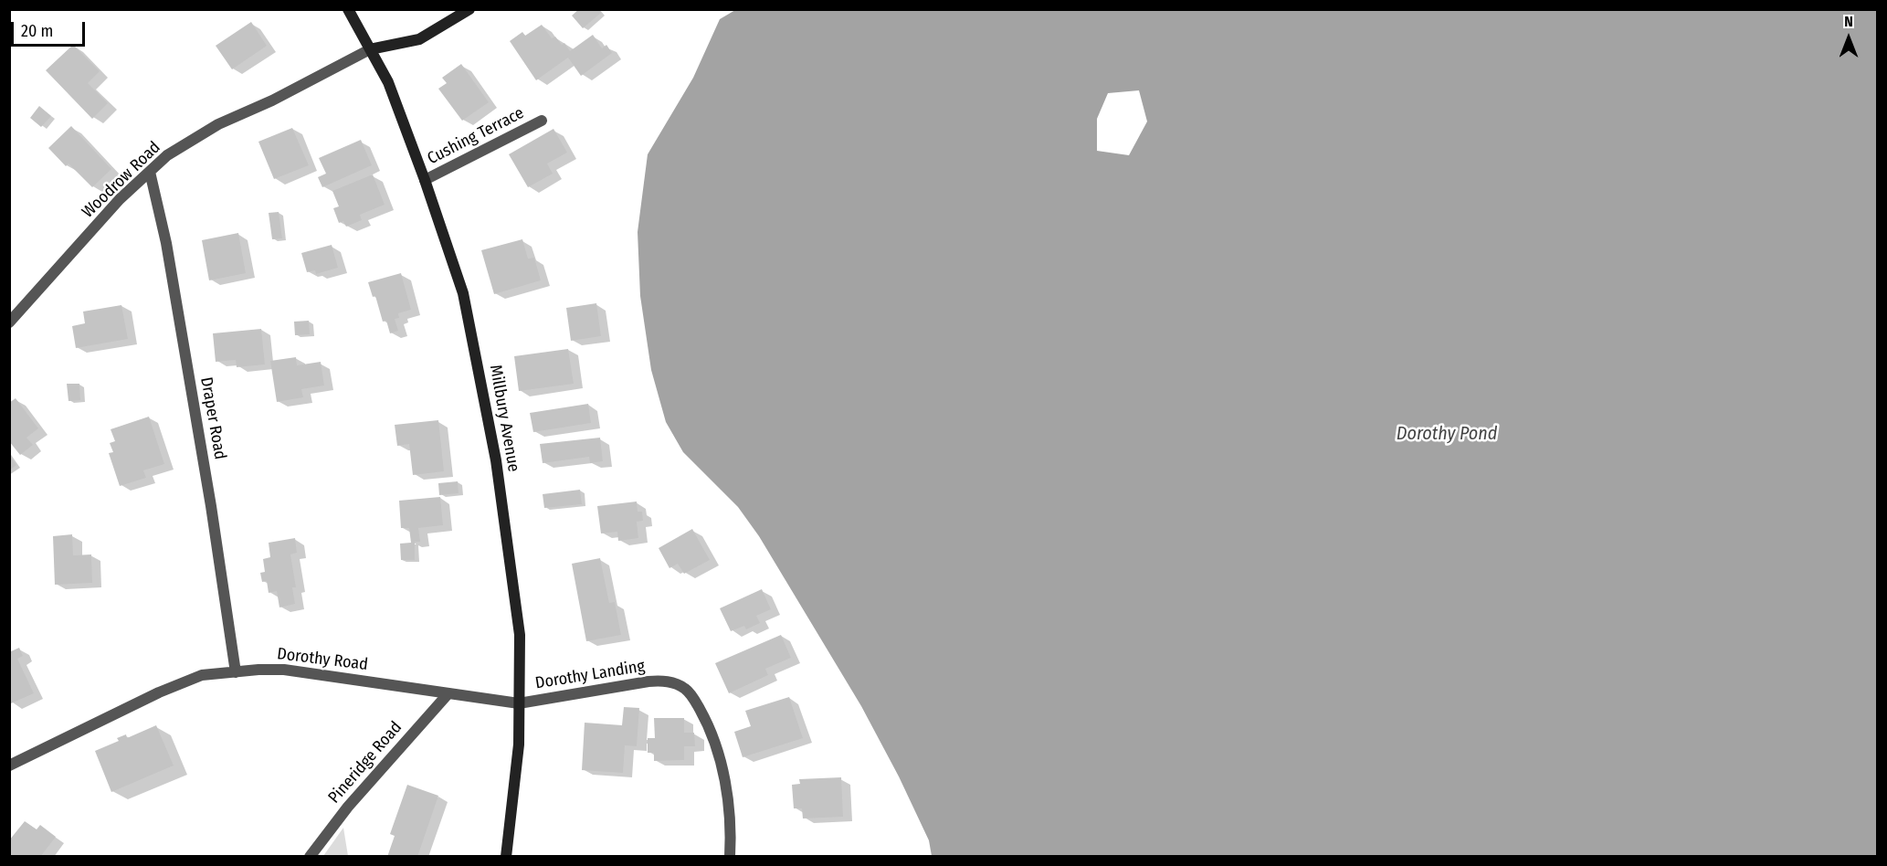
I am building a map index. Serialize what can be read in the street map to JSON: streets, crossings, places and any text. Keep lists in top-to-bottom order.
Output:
{
  "streets": {
    "main road": ["Millbury Avenue"],
    "street": [
      "Cushing Terrace",
      "Woodrow Road",
      "Draper Road",
      "Dorothy Road",
      "Dorothy Landing",
      "Pineridge Road"
    ]
  },
  "crossings": [
    ["Cushing Terrace", "Millbury Avenue"],
    ["Woodrow Road", "Draper Road"],
    ["Woodrow Road", "Millbury Avenue"],
    ["Draper Road", "Dorothy Road"],
    ["Millbury Avenue", "Dorothy Road"],
    ["Millbury Avenue", "Dorothy Landing"],
    ["Dorothy Road", "Dorothy Landing"],
    ["Dorothy Road", "Pineridge Road"]
  ],
  "water": ["Dorothy Pond"],
  "scale_bar": "20 m",
  "north": "top"
}
